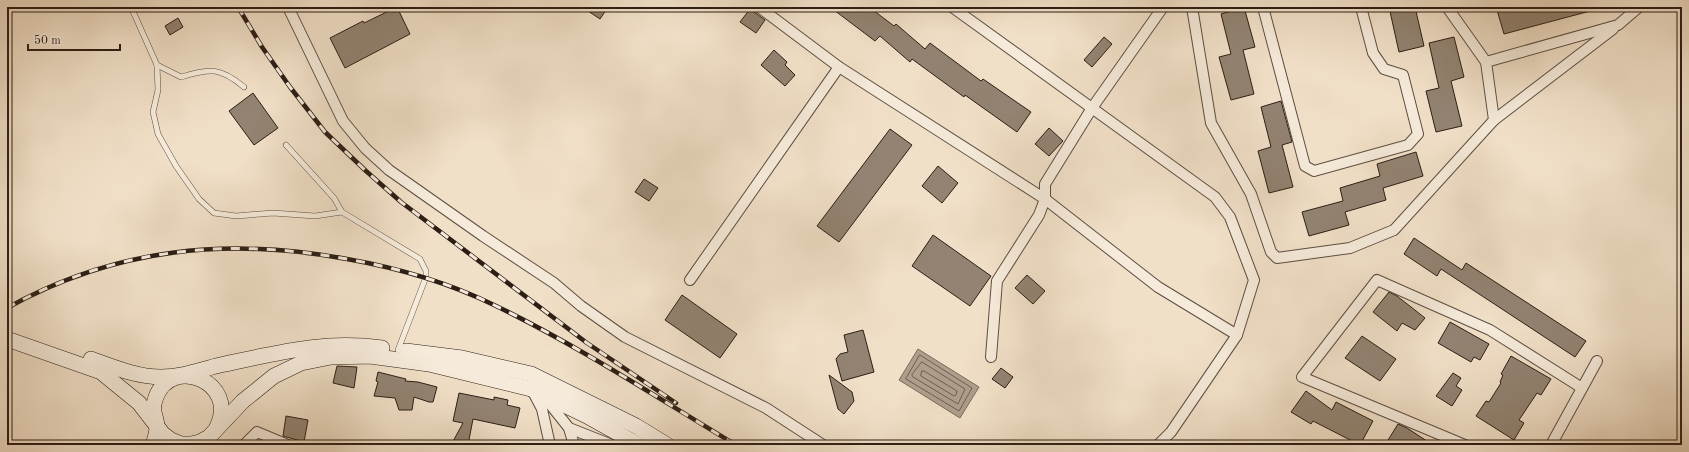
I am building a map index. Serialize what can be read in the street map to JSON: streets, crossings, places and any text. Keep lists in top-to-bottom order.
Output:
{
  "scale_bar": "50 m"
}
